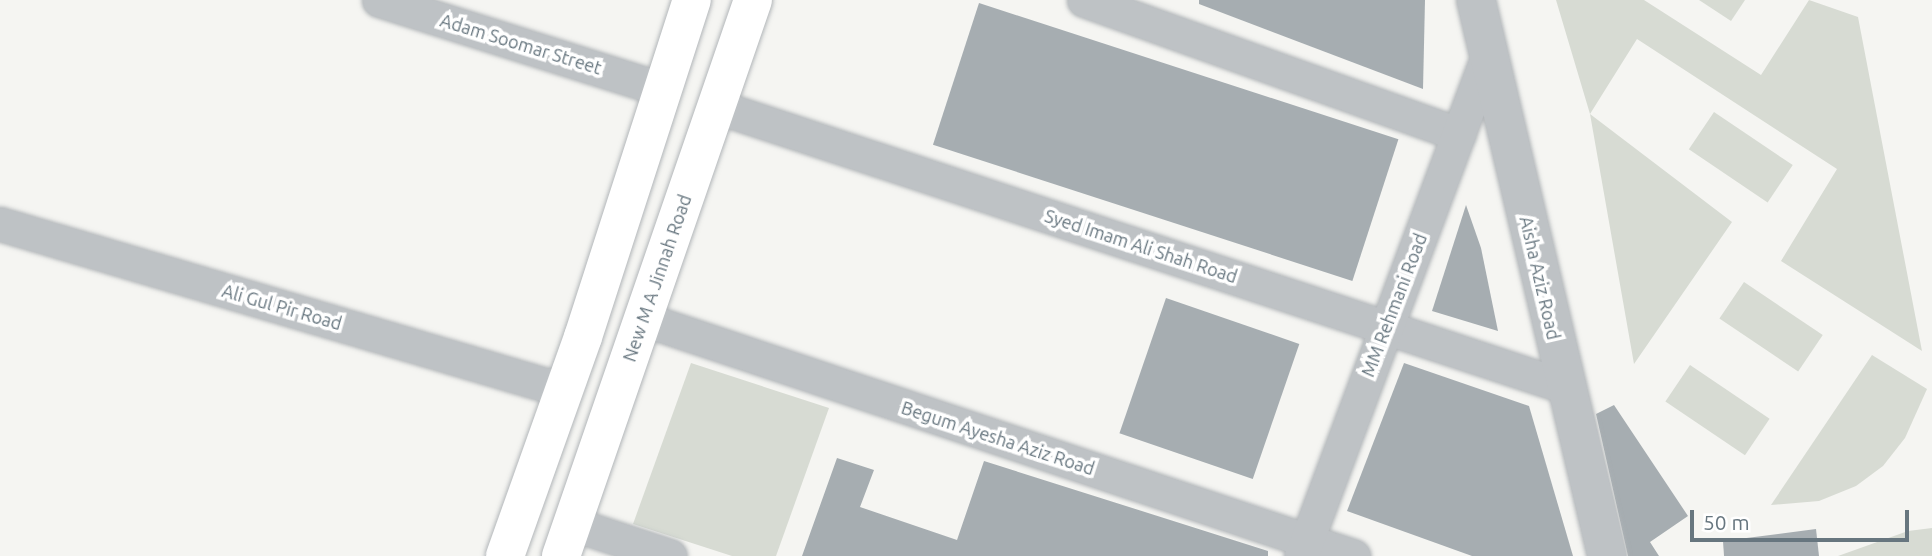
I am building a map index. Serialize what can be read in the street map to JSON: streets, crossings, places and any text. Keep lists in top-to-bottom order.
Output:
{
  "streets": {
    "main road": ["New M A Jinnah Road"],
    "street": [
      "Adam Soomar Street",
      "Syed Imam Ali Shah Road",
      "Aisha Aziz Road",
      "MM Rehmani Road",
      "Ali Gul Pir Road",
      "Begum Ayesha Aziz Road"
    ]
  },
  "crossings": [
    ["Syed Imam Ali Shah Road", "New M A Jinnah Road"],
    ["Syed Imam Ali Shah Road", "Aisha Aziz Road"],
    ["Syed Imam Ali Shah Road", "MM Rehmani Road"],
    ["New M A Jinnah Road", "Begum Ayesha Aziz Road"],
    ["Aisha Aziz Road", "MM Rehmani Road"],
    ["MM Rehmani Road", "Begum Ayesha Aziz Road"]
  ],
  "scale_bar": "50 m"
}
